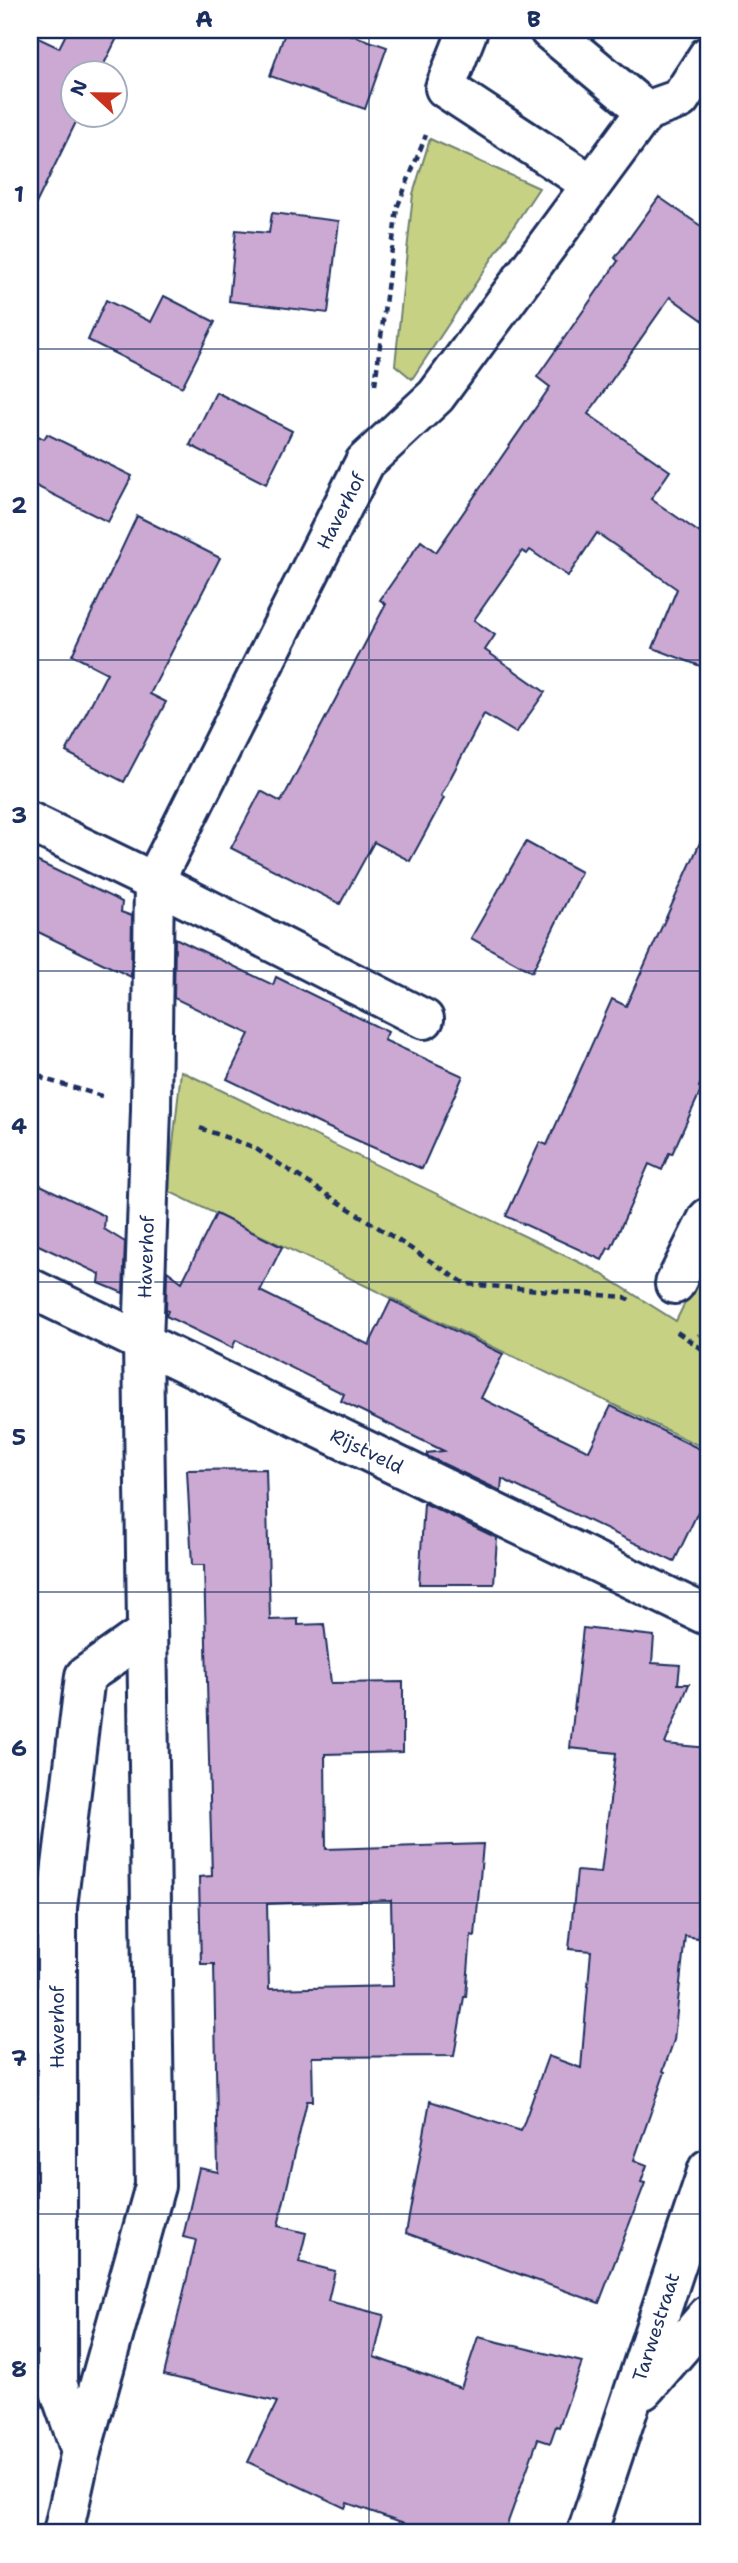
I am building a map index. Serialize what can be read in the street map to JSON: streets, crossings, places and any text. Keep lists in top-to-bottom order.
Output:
{
  "streets": {
    "street": ["Haverhof", "Rijstveld", "Tarwestraat"]
  },
  "crossings": [
    ["Haverhof", "Rijstveld"]
  ],
  "north": "left",
  "grid": {
    "columns": ["A", "B"],
    "rows": [
      "1",
      "2",
      "3",
      "4",
      "5",
      "6",
      "7",
      "8"
    ]
  }
}
